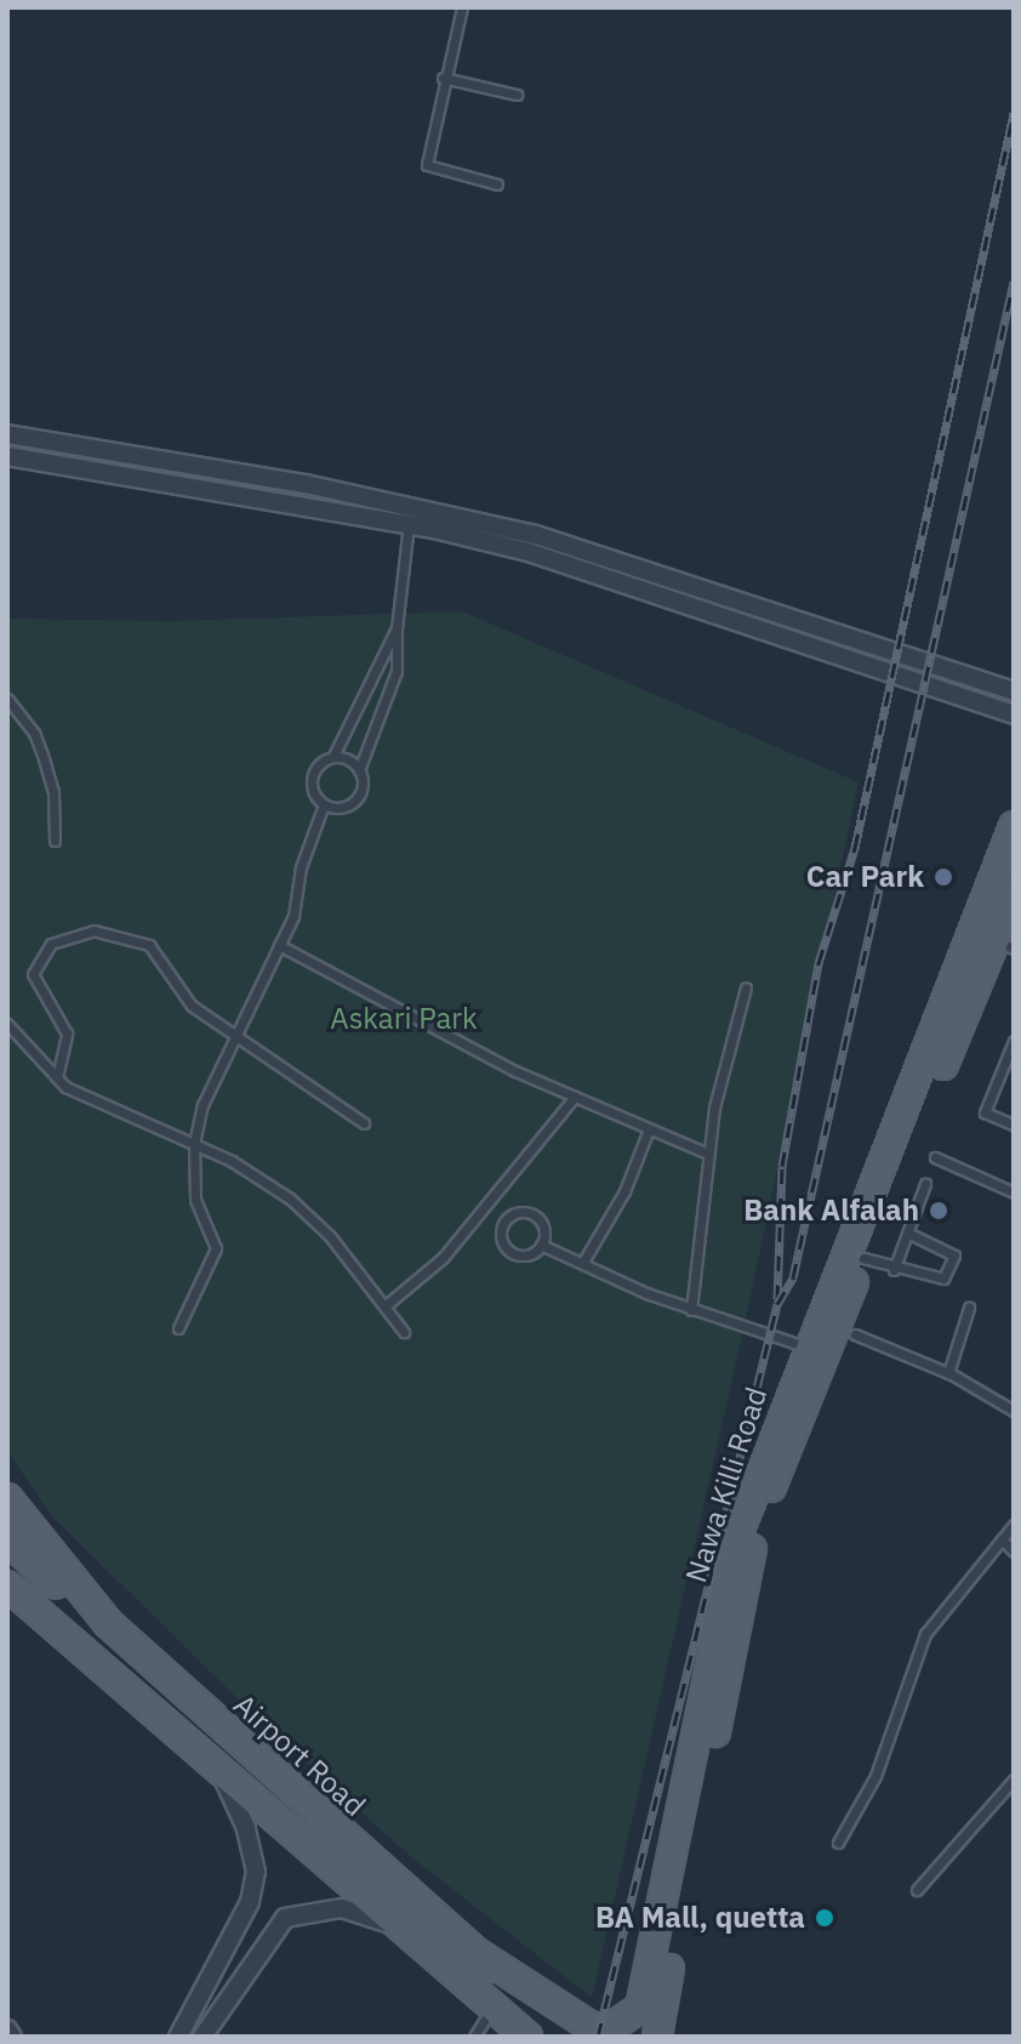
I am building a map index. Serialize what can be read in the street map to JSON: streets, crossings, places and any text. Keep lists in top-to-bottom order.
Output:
{
  "streets": {
    "main road": ["Nawa Killi Road", "Airport Road"]
  },
  "crossings": [
    ["Nawa Killi Road", "Airport Road"]
  ],
  "parks": ["Askari Park"],
  "places": ["Car Park", "Bank Alfalah", "BA Mall, quetta"]
}
